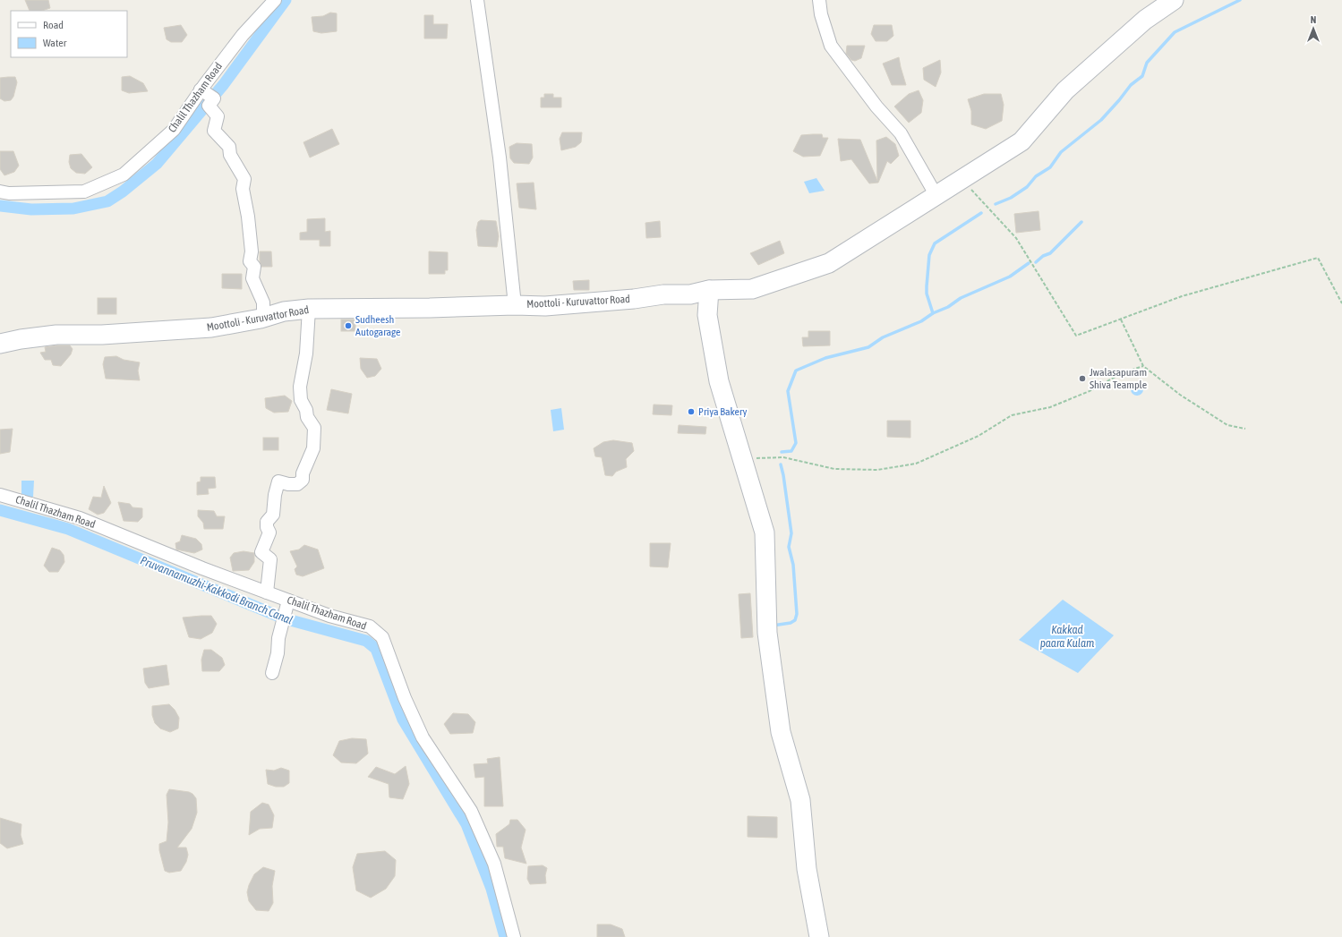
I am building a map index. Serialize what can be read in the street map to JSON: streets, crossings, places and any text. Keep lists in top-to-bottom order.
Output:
{
  "streets": {
    "main road": ["Moottoli - Kuruvattor Road"],
    "street": ["Chalil Thazham Road"]
  },
  "water": ["Pruvannamuzhi-Kakkodi Branch Canal", "Kakkad paara Kulam"],
  "places": ["Sudheesh Autogarage", "Jwalasapuram Shiva Teample", "Priya Bakery"],
  "legend": ["Road", "Water"],
  "north": "top"
}
